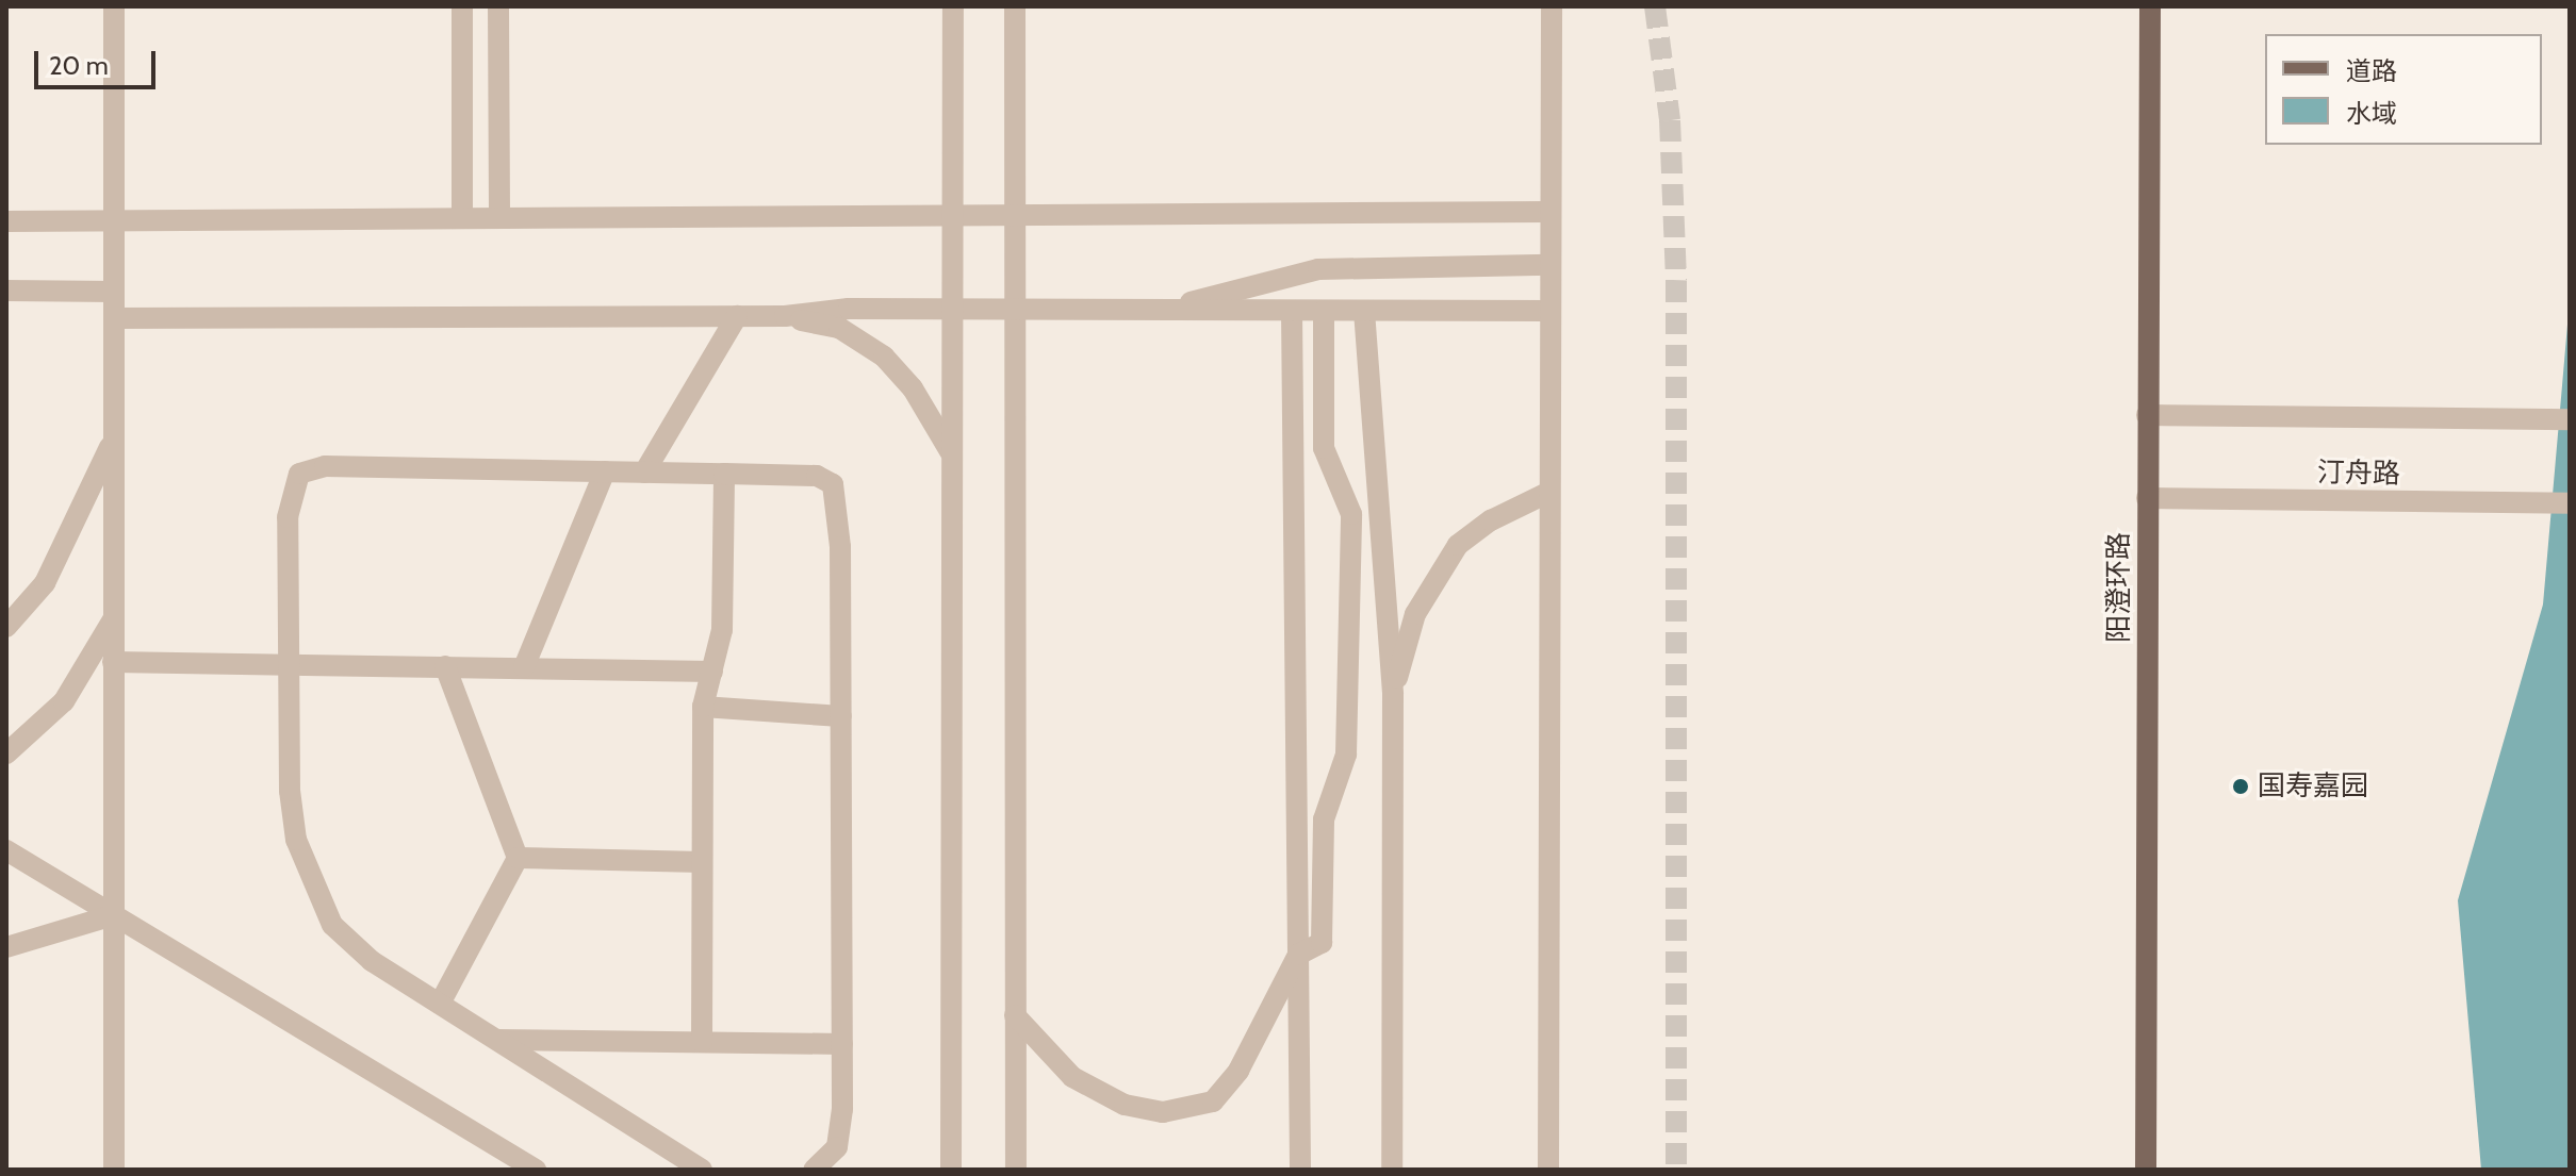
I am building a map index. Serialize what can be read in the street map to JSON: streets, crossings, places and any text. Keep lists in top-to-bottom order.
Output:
{
  "streets": {
    "main road": ["阳澄环路"],
    "street": ["汀舟路"]
  },
  "crossings": [
    ["汀舟路", "阳澄环路"]
  ],
  "places": ["国寿嘉园"],
  "legend": ["道路", "水域"],
  "scale_bar": "20 m"
}
